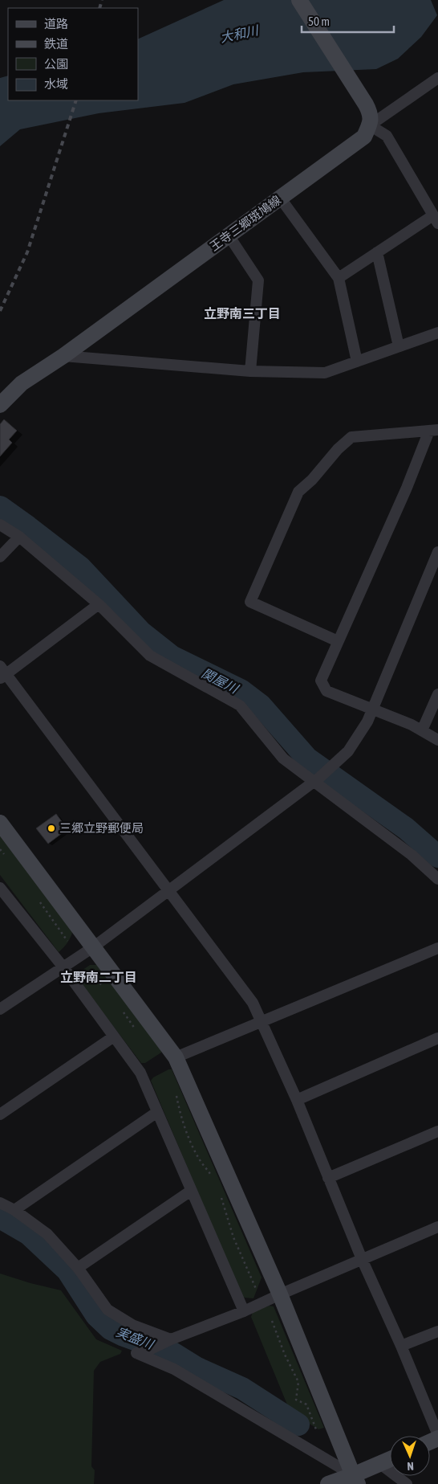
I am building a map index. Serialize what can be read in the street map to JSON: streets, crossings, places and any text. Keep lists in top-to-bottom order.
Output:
{
  "streets": {
    "street": ["王寺三郷斑鳩線"]
  },
  "districts": ["立野南三丁目", "立野南二丁目"],
  "water": ["大和川", "関屋川", "実盛川"],
  "places": ["三郷立野郵便局"],
  "legend": [
    "道路",
    "鉄道",
    "公園",
    "水域"
  ],
  "scale_bar": "50 m",
  "north": "bottom"
}
